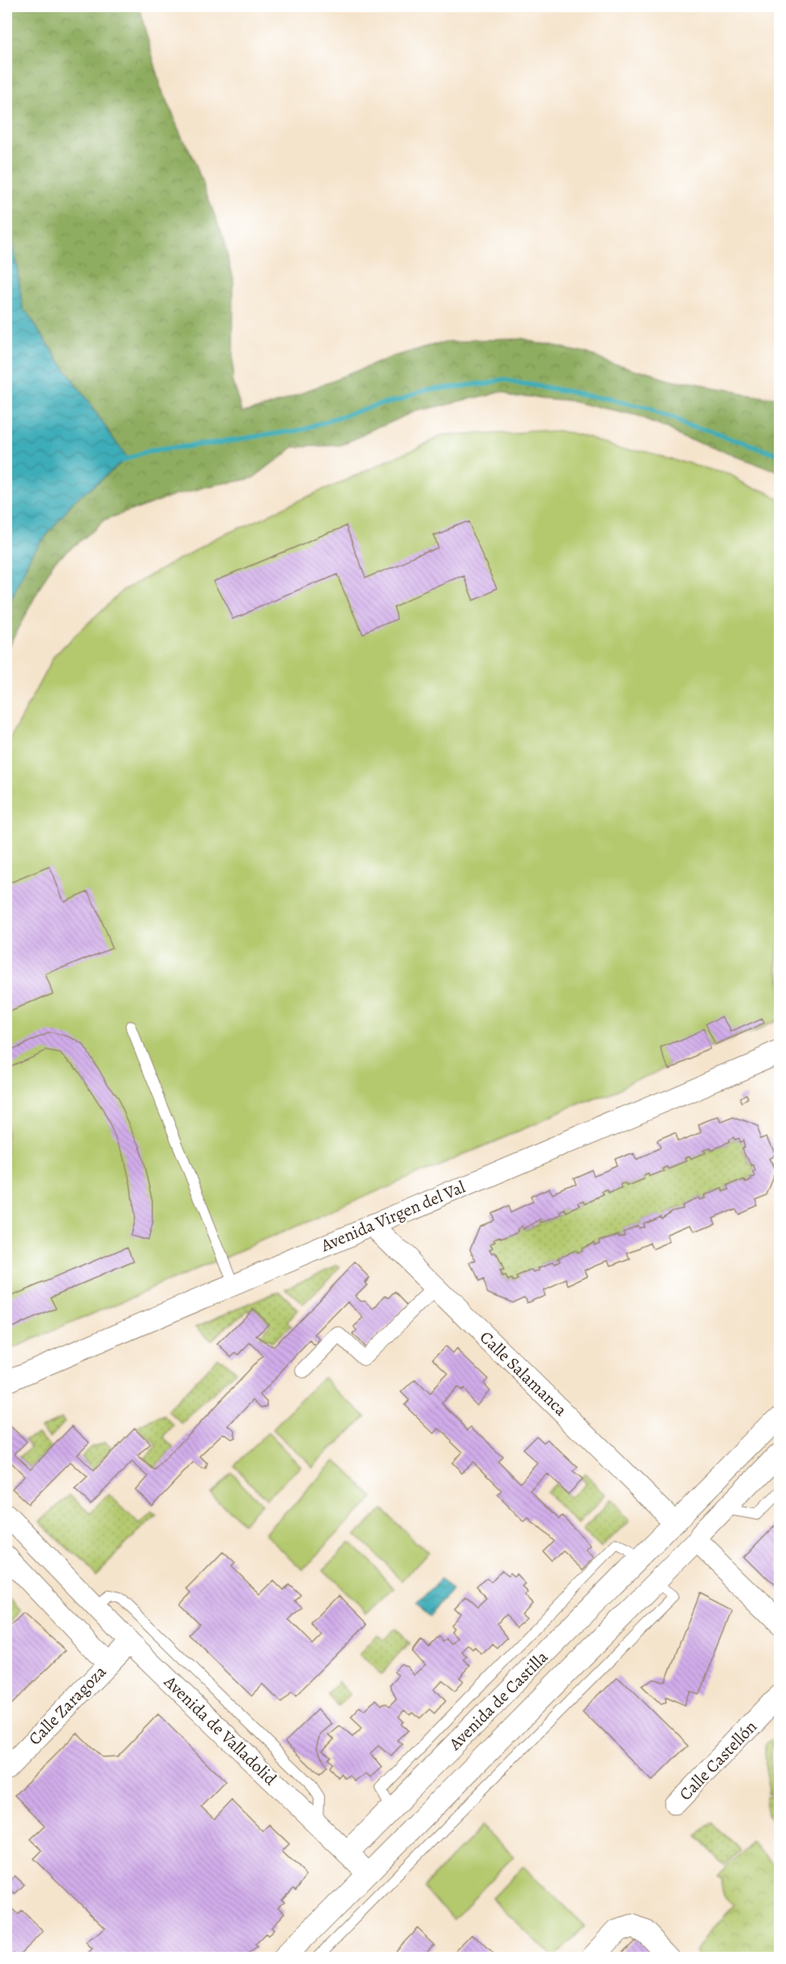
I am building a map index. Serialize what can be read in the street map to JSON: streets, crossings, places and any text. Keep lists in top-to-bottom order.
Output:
{
  "streets": {
    "street": [
      "Avenida Virgen del Val",
      "Calle Salamanca",
      "Avenida de Castilla",
      "Calle Zaragoza",
      "Avenida de Valladolid",
      "Calle Castellón"
    ]
  },
  "crossings": [
    ["Avenida Virgen del Val", "Calle Salamanca"],
    ["Calle Salamanca", "Avenida de Castilla"],
    ["Avenida de Castilla", "Avenida de Valladolid"],
    ["Calle Zaragoza", "Avenida de Valladolid"]
  ]
}
